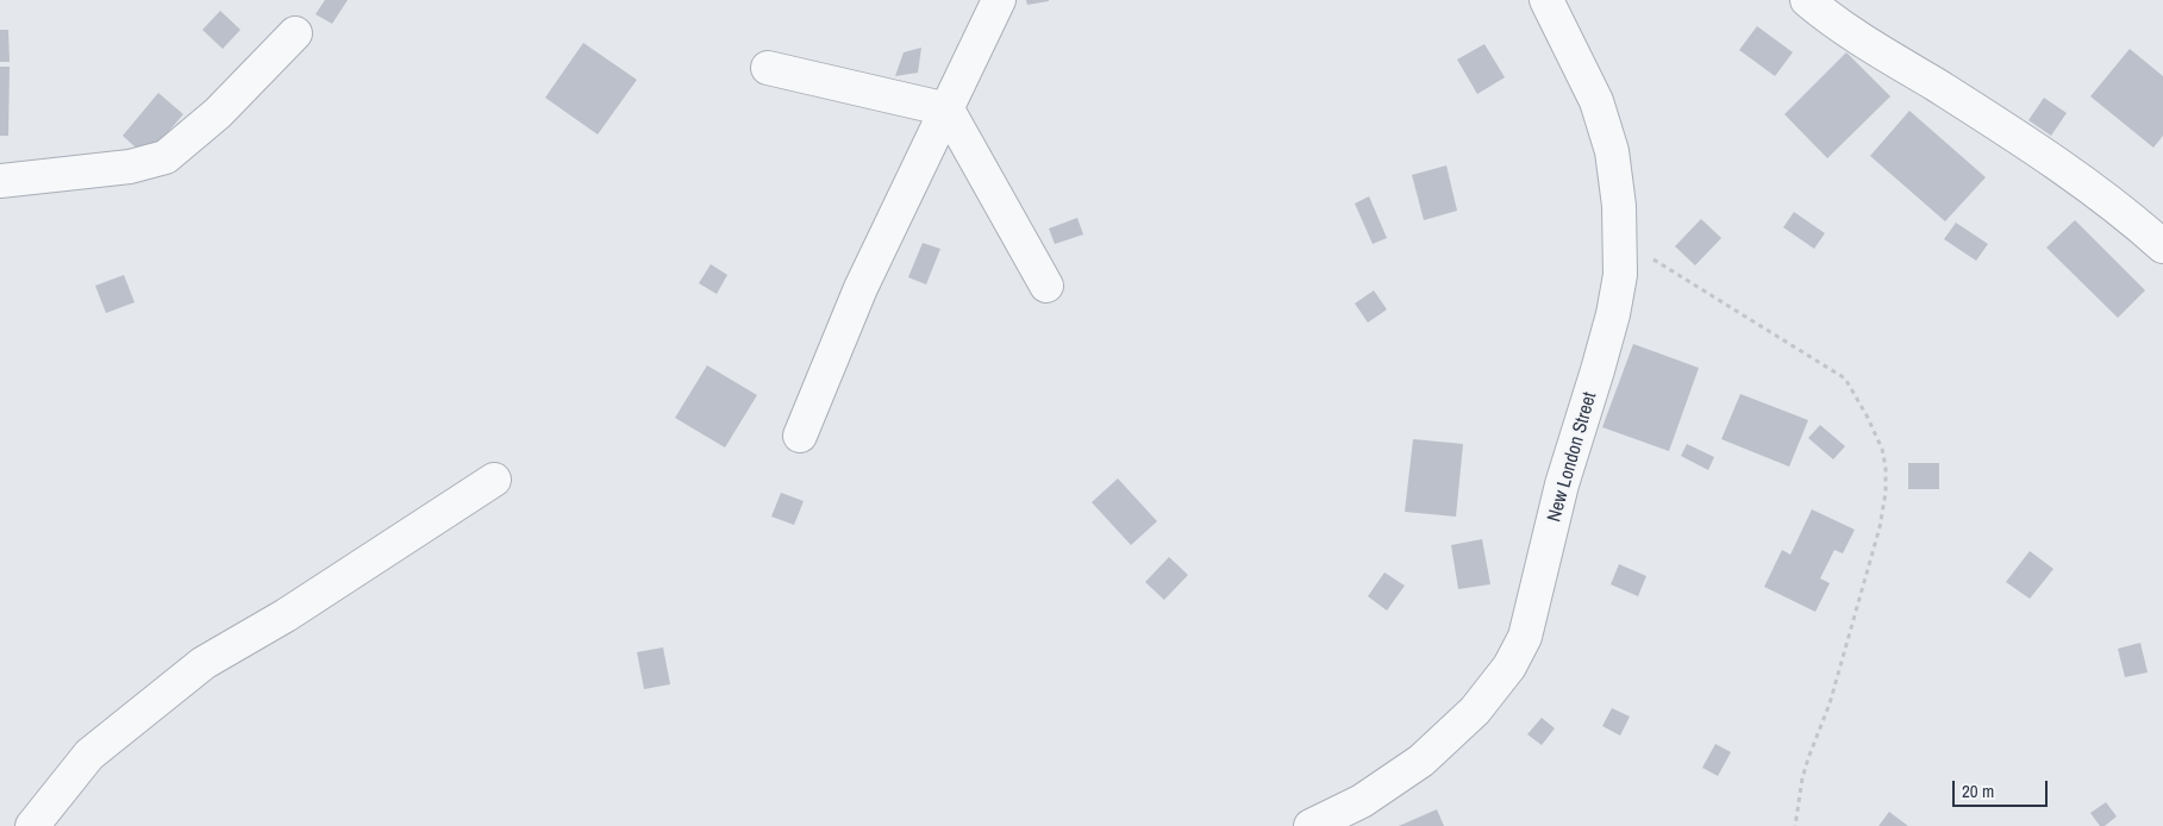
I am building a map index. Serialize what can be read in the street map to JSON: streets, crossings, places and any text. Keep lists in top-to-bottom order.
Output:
{
  "streets": {
    "street": ["New London Street"]
  },
  "scale_bar": "20 m"
}
